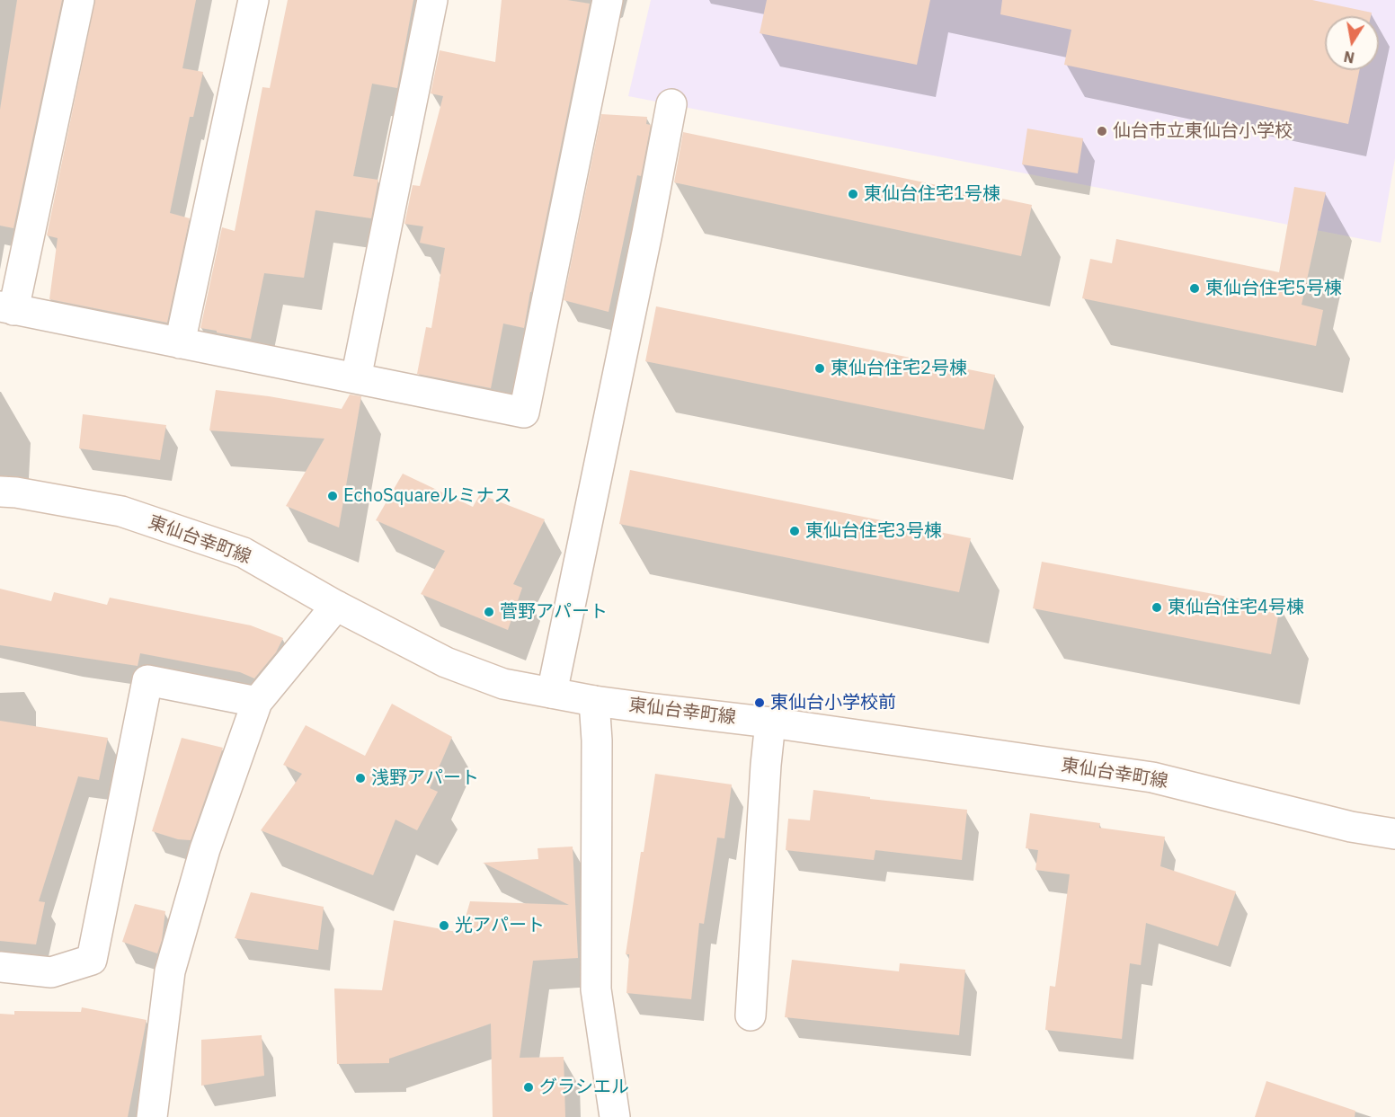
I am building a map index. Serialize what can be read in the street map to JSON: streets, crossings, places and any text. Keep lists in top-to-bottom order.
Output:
{
  "streets": {
    "street": ["東仙台幸町線"]
  },
  "places": [
    "仙台市立東仙台小学校",
    "東仙台住宅1号棟",
    "東仙台住宅5号棟",
    "東仙台住宅2号棟",
    "EchoSquareルミナス",
    "東仙台住宅3号棟",
    "東仙台住宅4号棟",
    "菅野アパート",
    "東仙台小学校前",
    "浅野アパート",
    "光アパート",
    "グラシエル"
  ],
  "north": "bottom"
}
